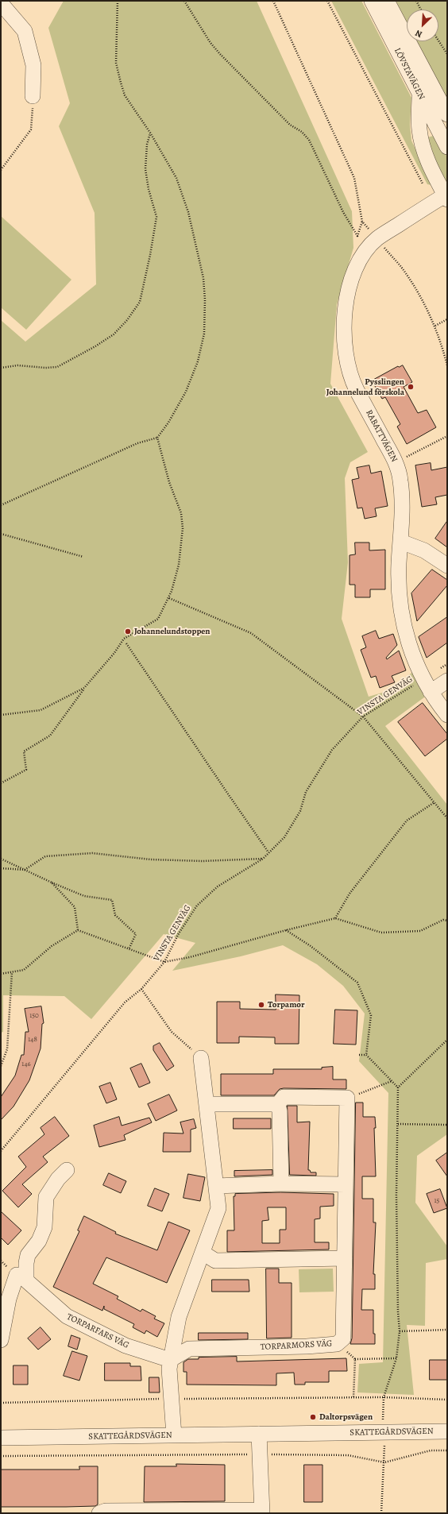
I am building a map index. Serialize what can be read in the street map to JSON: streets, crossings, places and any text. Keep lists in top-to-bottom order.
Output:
{
  "streets": {
    "street": [
      "LÖVSTAVÄGEN",
      "RABATTVÄGEN",
      "TORPARFARS VÄG",
      "TORPARMORS VÄG",
      "SKATTEGÅRDSVÄGEN"
    ],
    "path": ["VINSTA GENVÄG"]
  },
  "crossings": [
    ["RABATTVÄGEN", "VINSTA GENVÄG"],
    ["TORPARFARS VÄG", "TORPARMORS VÄG"]
  ],
  "places": [
    "Pysslingen Johannelund förskola",
    "Johannelundstoppen",
    "Torpamor",
    "Daltorpsvägen"
  ],
  "house_numbers": [
    "150",
    "148",
    "146",
    "15"
  ],
  "north": "bottom left"
}
